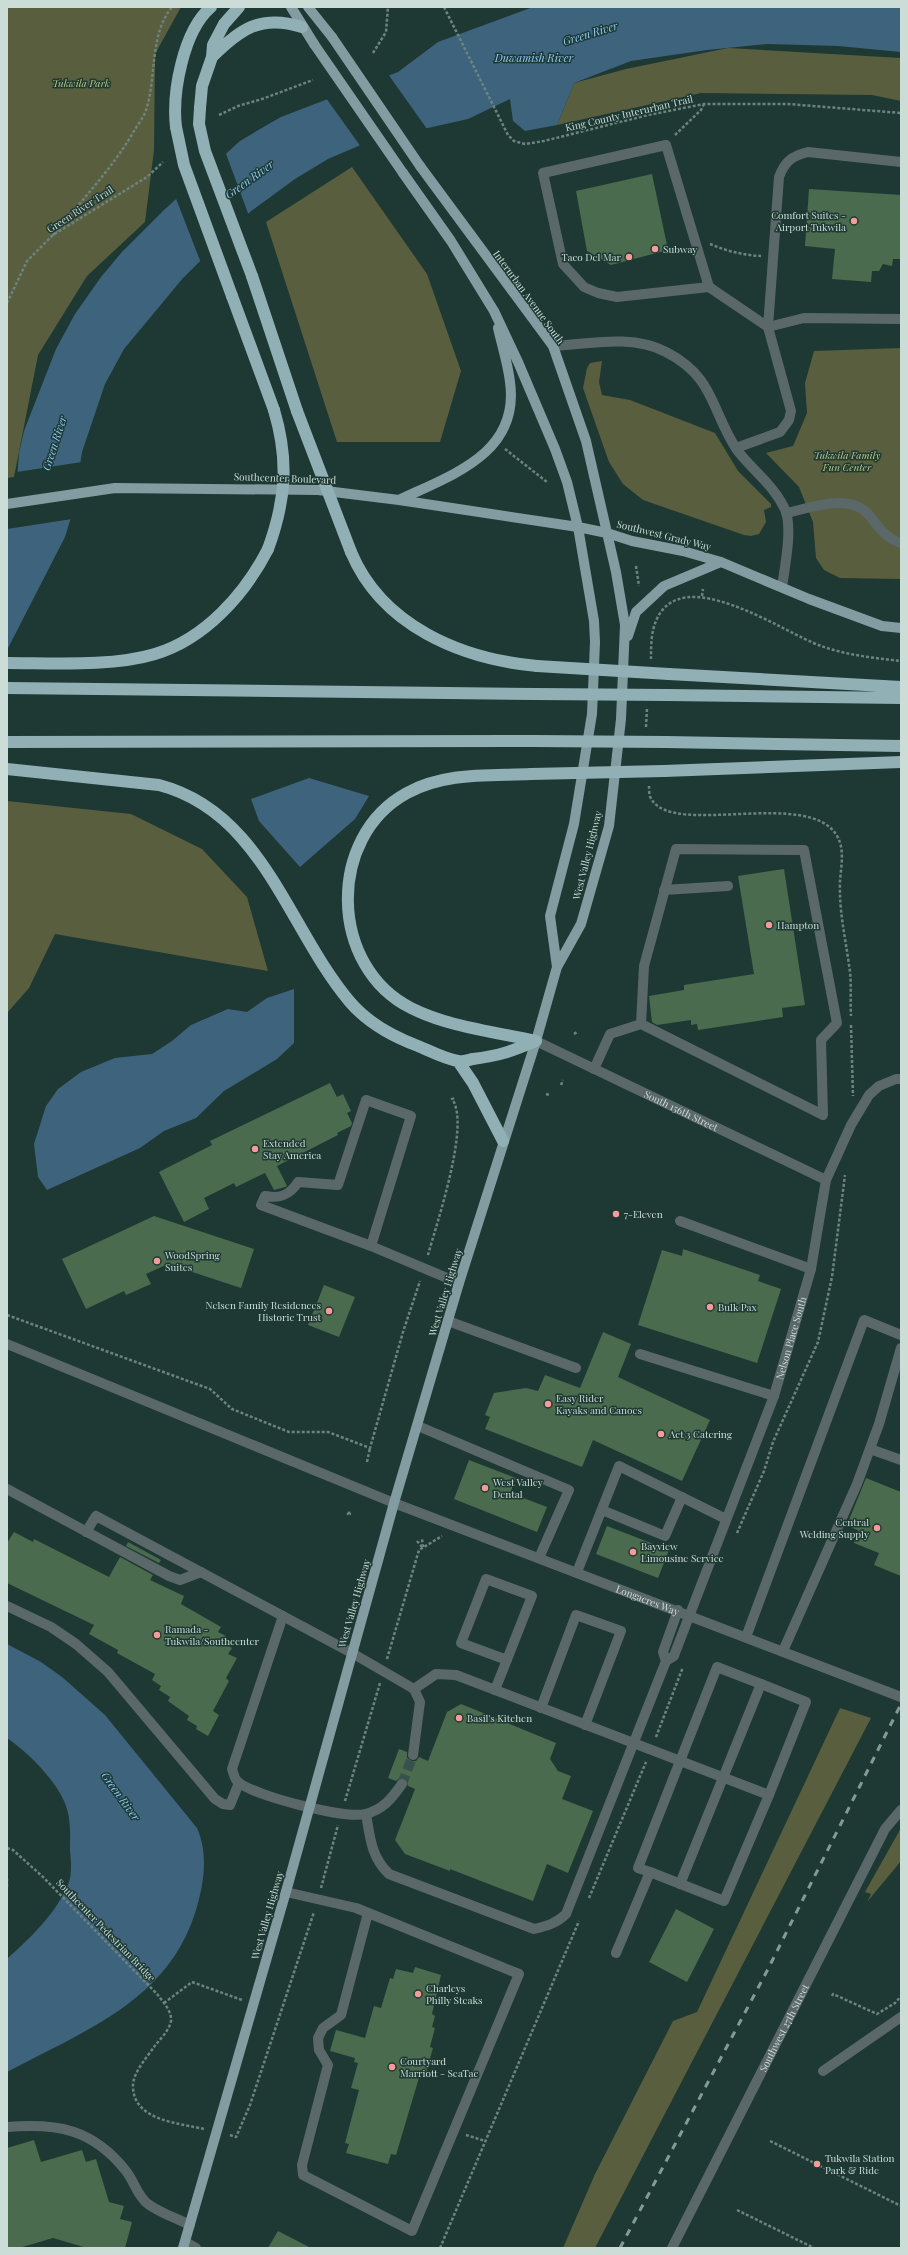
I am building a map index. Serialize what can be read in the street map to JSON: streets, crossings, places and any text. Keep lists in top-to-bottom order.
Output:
{
  "streets": {
    "main road": [
      "Interurban Avenue South",
      "Southcenter Boulevard",
      "Southwest Grady Way",
      "West Valley Highway"
    ],
    "street": [
      "South 156th Street",
      "Nelson Place South",
      "Longacres Way",
      "Southwest 27th Street"
    ],
    "path": ["King County Interurban Trail", "Green River Trail", "Southcenter Pedestrian Bridge"]
  },
  "crossings": [
    ["Interurban Avenue South", "Southcenter Boulevard"],
    ["Interurban Avenue South", "Southwest Grady Way"],
    ["Interurban Avenue South", "West Valley Highway"],
    ["Southcenter Boulevard", "Southwest Grady Way"],
    ["Southcenter Boulevard", "West Valley Highway"],
    ["West Valley Highway", "South 156th Street"],
    ["West Valley Highway", "Longacres Way"],
    ["South 156th Street", "Nelson Place South"],
    ["Nelson Place South", "Longacres Way"]
  ],
  "water": ["Green River", "Duwamish River"],
  "parks": ["Tukwila Park", "Tukwila Family Fun Center"],
  "places": [
    "Comfort Suites - Airport Tukwila",
    "Subway",
    "Taco Del Mar",
    "Hampton",
    "Extended Stay America",
    "7-Eleven",
    "WoodSpring Suites",
    "Bulk Pax",
    "Nelsen Family Residences Historic Trust",
    "Easy Rider Kayaks and Canoes",
    "Act 3 Catering",
    "West Valley Dental",
    "Central Welding Supply",
    "Bayview Limousine Service",
    "Ramada - Tukwila/Southcenter",
    "Basil's Kitchen",
    "Charleys Philly Steaks",
    "Courtyard Marriott - SeaTac",
    "Tukwila Station Park & Ride"
  ]
}
